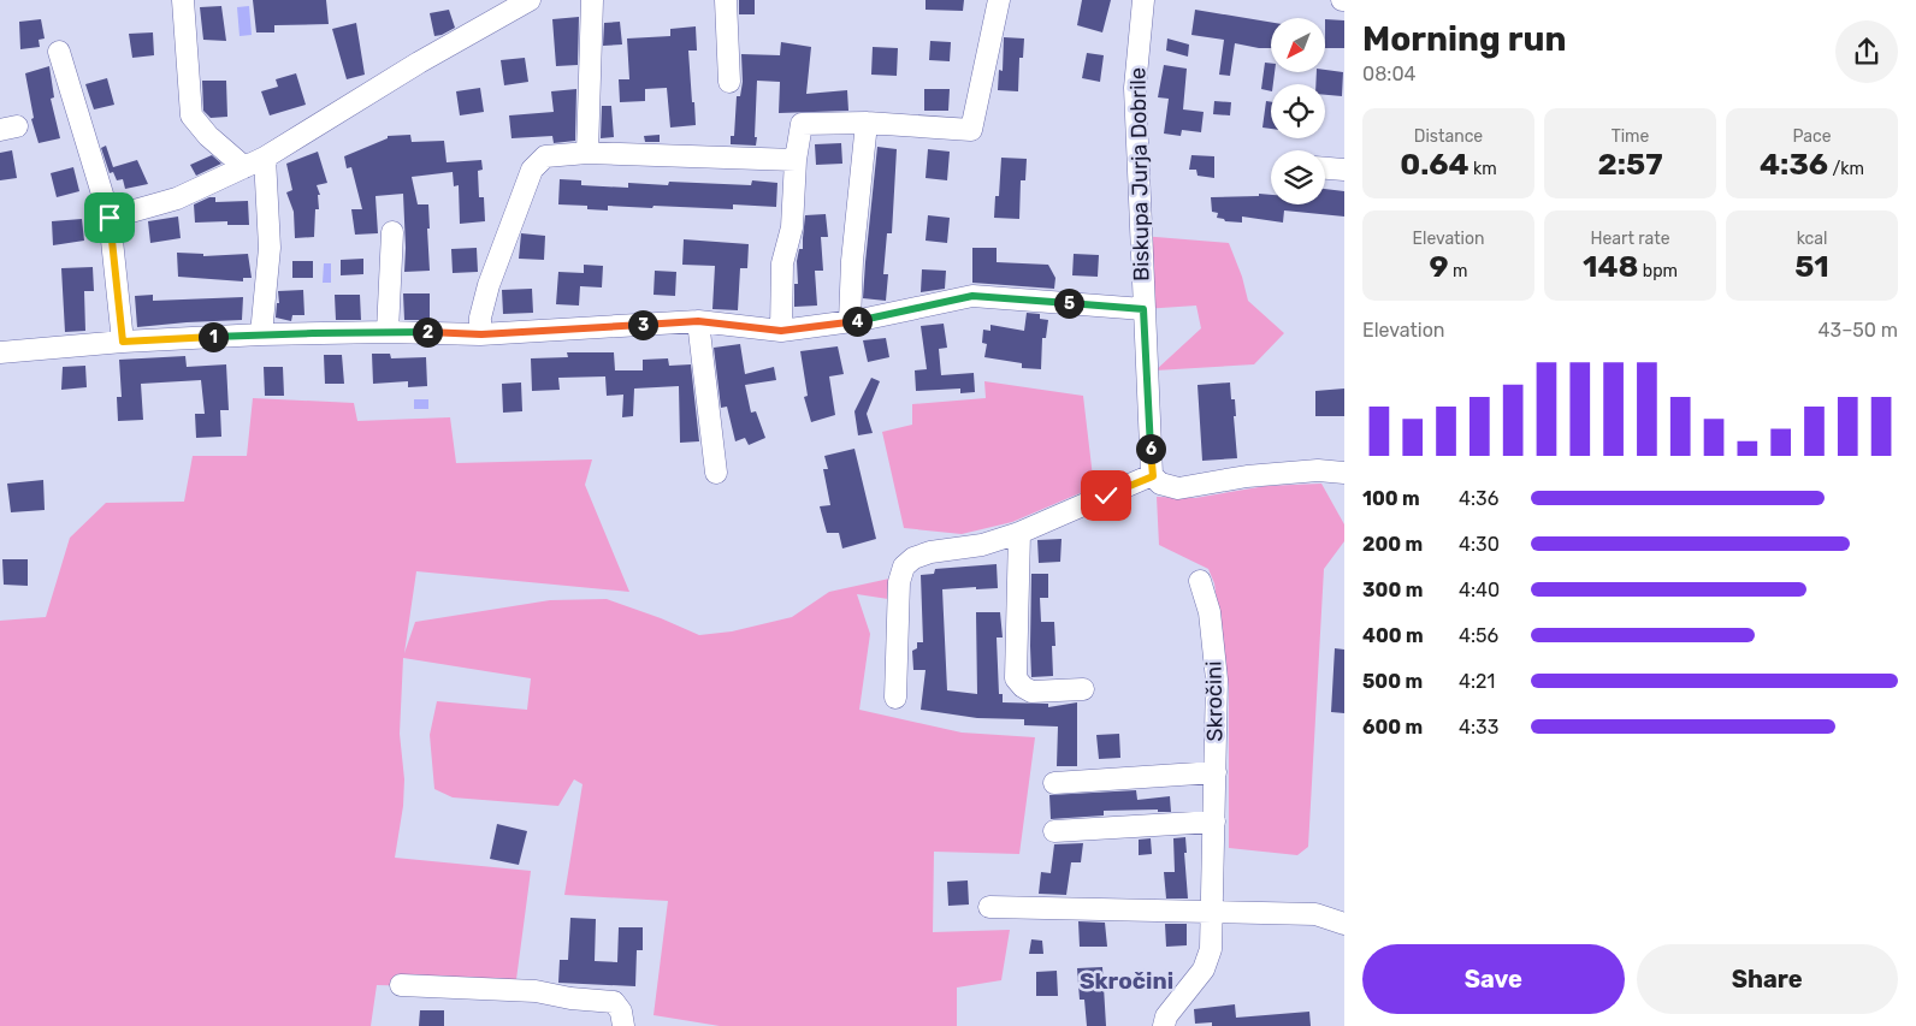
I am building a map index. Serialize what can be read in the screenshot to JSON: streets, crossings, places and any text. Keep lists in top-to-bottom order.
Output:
{
  "streets": {
    "street": ["Biskupa Jurja Dobrile", "Skročini"]
  },
  "districts": ["Skročini"],
  "north": "bottom left",
  "page": {
    "heading": ["Morning run", "08:04"],
    "stats": [
      ["Distance", "0.64 km"],
      ["Time", "2:57"],
      ["Pace", "4:36 /km"],
      ["Elevation", "9 m"],
      ["Heart rate", "148 bpm"],
      ["kcal", "51"]
    ],
    "pins": [
      "5",
      "4",
      "3",
      "2",
      "1",
      "6"
    ],
    "chart": ["Elevation", "43–50 m"],
    "list": [
      {
        "name": "100 m",
        "note": "4:36"
      },
      {
        "name": "200 m",
        "note": "4:30"
      },
      {
        "name": "300 m",
        "note": "4:40"
      },
      {
        "name": "400 m",
        "note": "4:56"
      },
      {
        "name": "500 m",
        "note": "4:21"
      },
      {
        "name": "600 m",
        "note": "4:33"
      }
    ],
    "buttons": ["Save", "Share"]
  }
}
